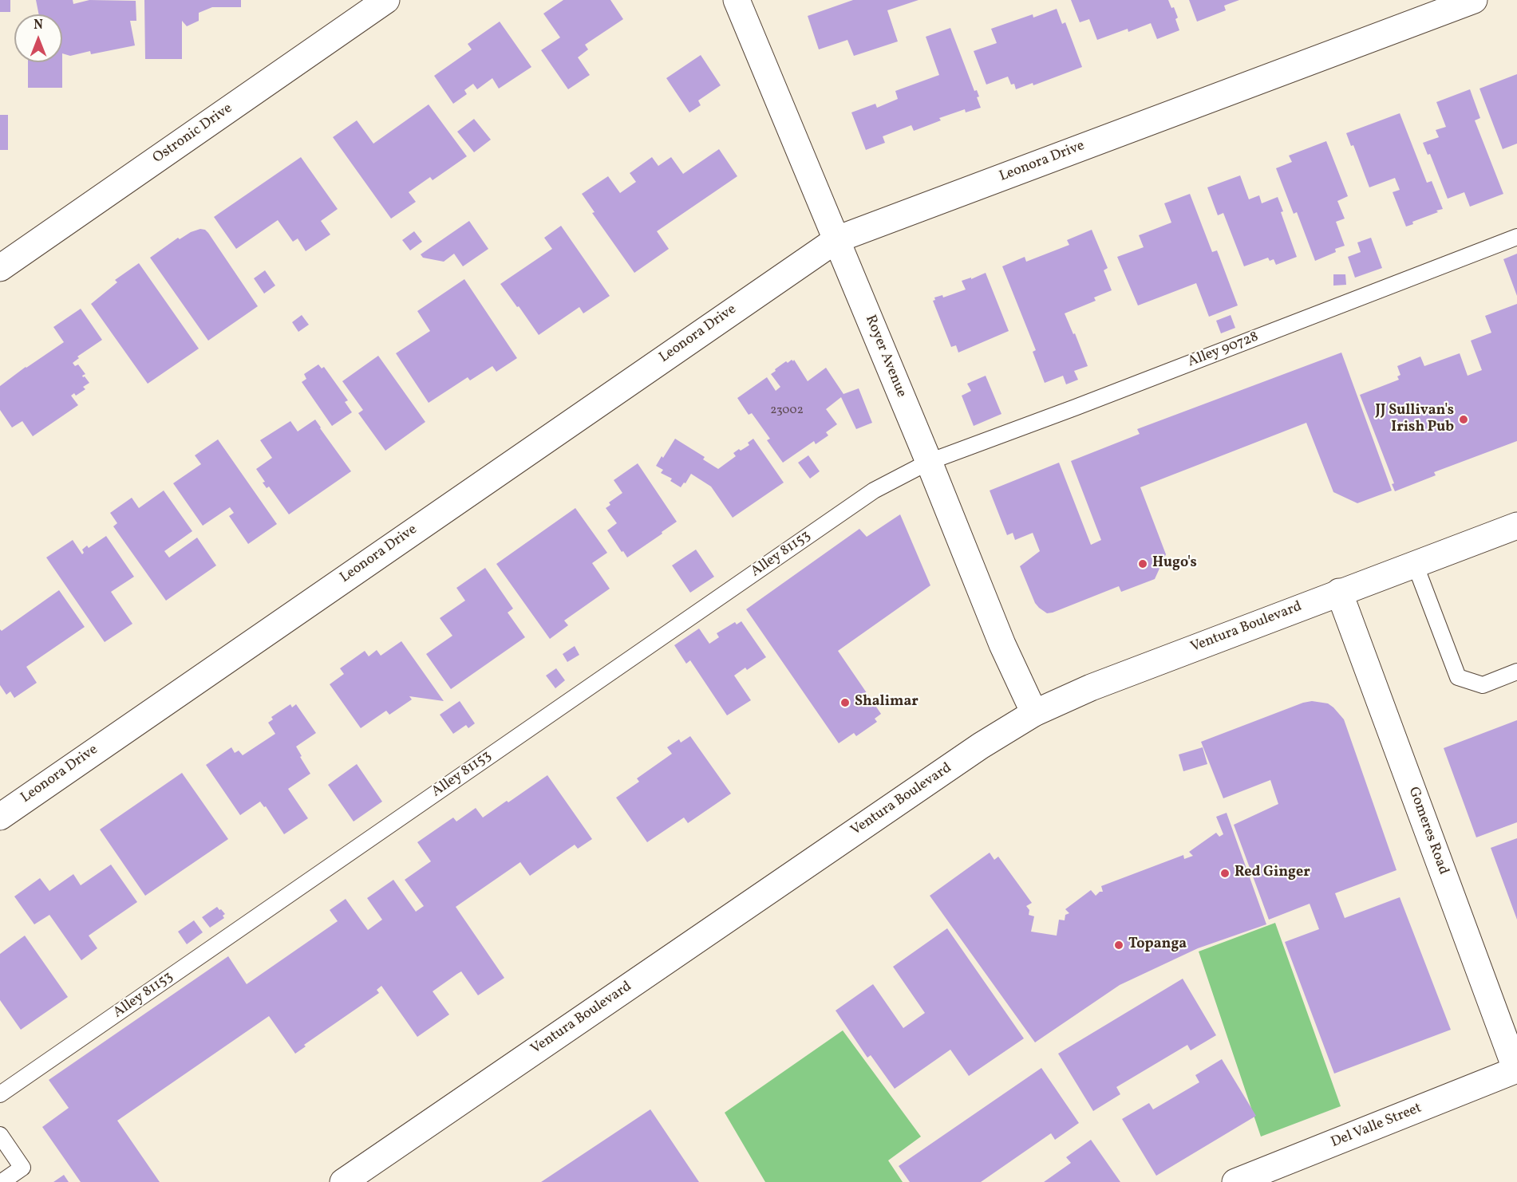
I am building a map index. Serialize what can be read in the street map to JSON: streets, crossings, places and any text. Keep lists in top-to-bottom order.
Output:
{
  "streets": {
    "street": [
      "Ostronic Drive",
      "Leonora Drive",
      "Royer Avenue",
      "Ventura Boulevard",
      "Gomeres Road",
      "Del Valle Street"
    ],
    "lane": ["Alley 90728", "Alley 81153"]
  },
  "crossings": [
    ["Leonora Drive", "Royer Avenue"],
    ["Alley 90728", "Royer Avenue"],
    ["Alley 90728", "Alley 81153"],
    ["Royer Avenue", "Alley 81153"],
    ["Royer Avenue", "Ventura Boulevard"],
    ["Ventura Boulevard", "Gomeres Road"],
    ["Gomeres Road", "Del Valle Street"]
  ],
  "places": [
    "JJ Sullivan's Irish Pub",
    "Hugo's",
    "Shalimar",
    "Red Ginger",
    "Topanga"
  ],
  "house_numbers": ["23002"],
  "north": "top"
}
